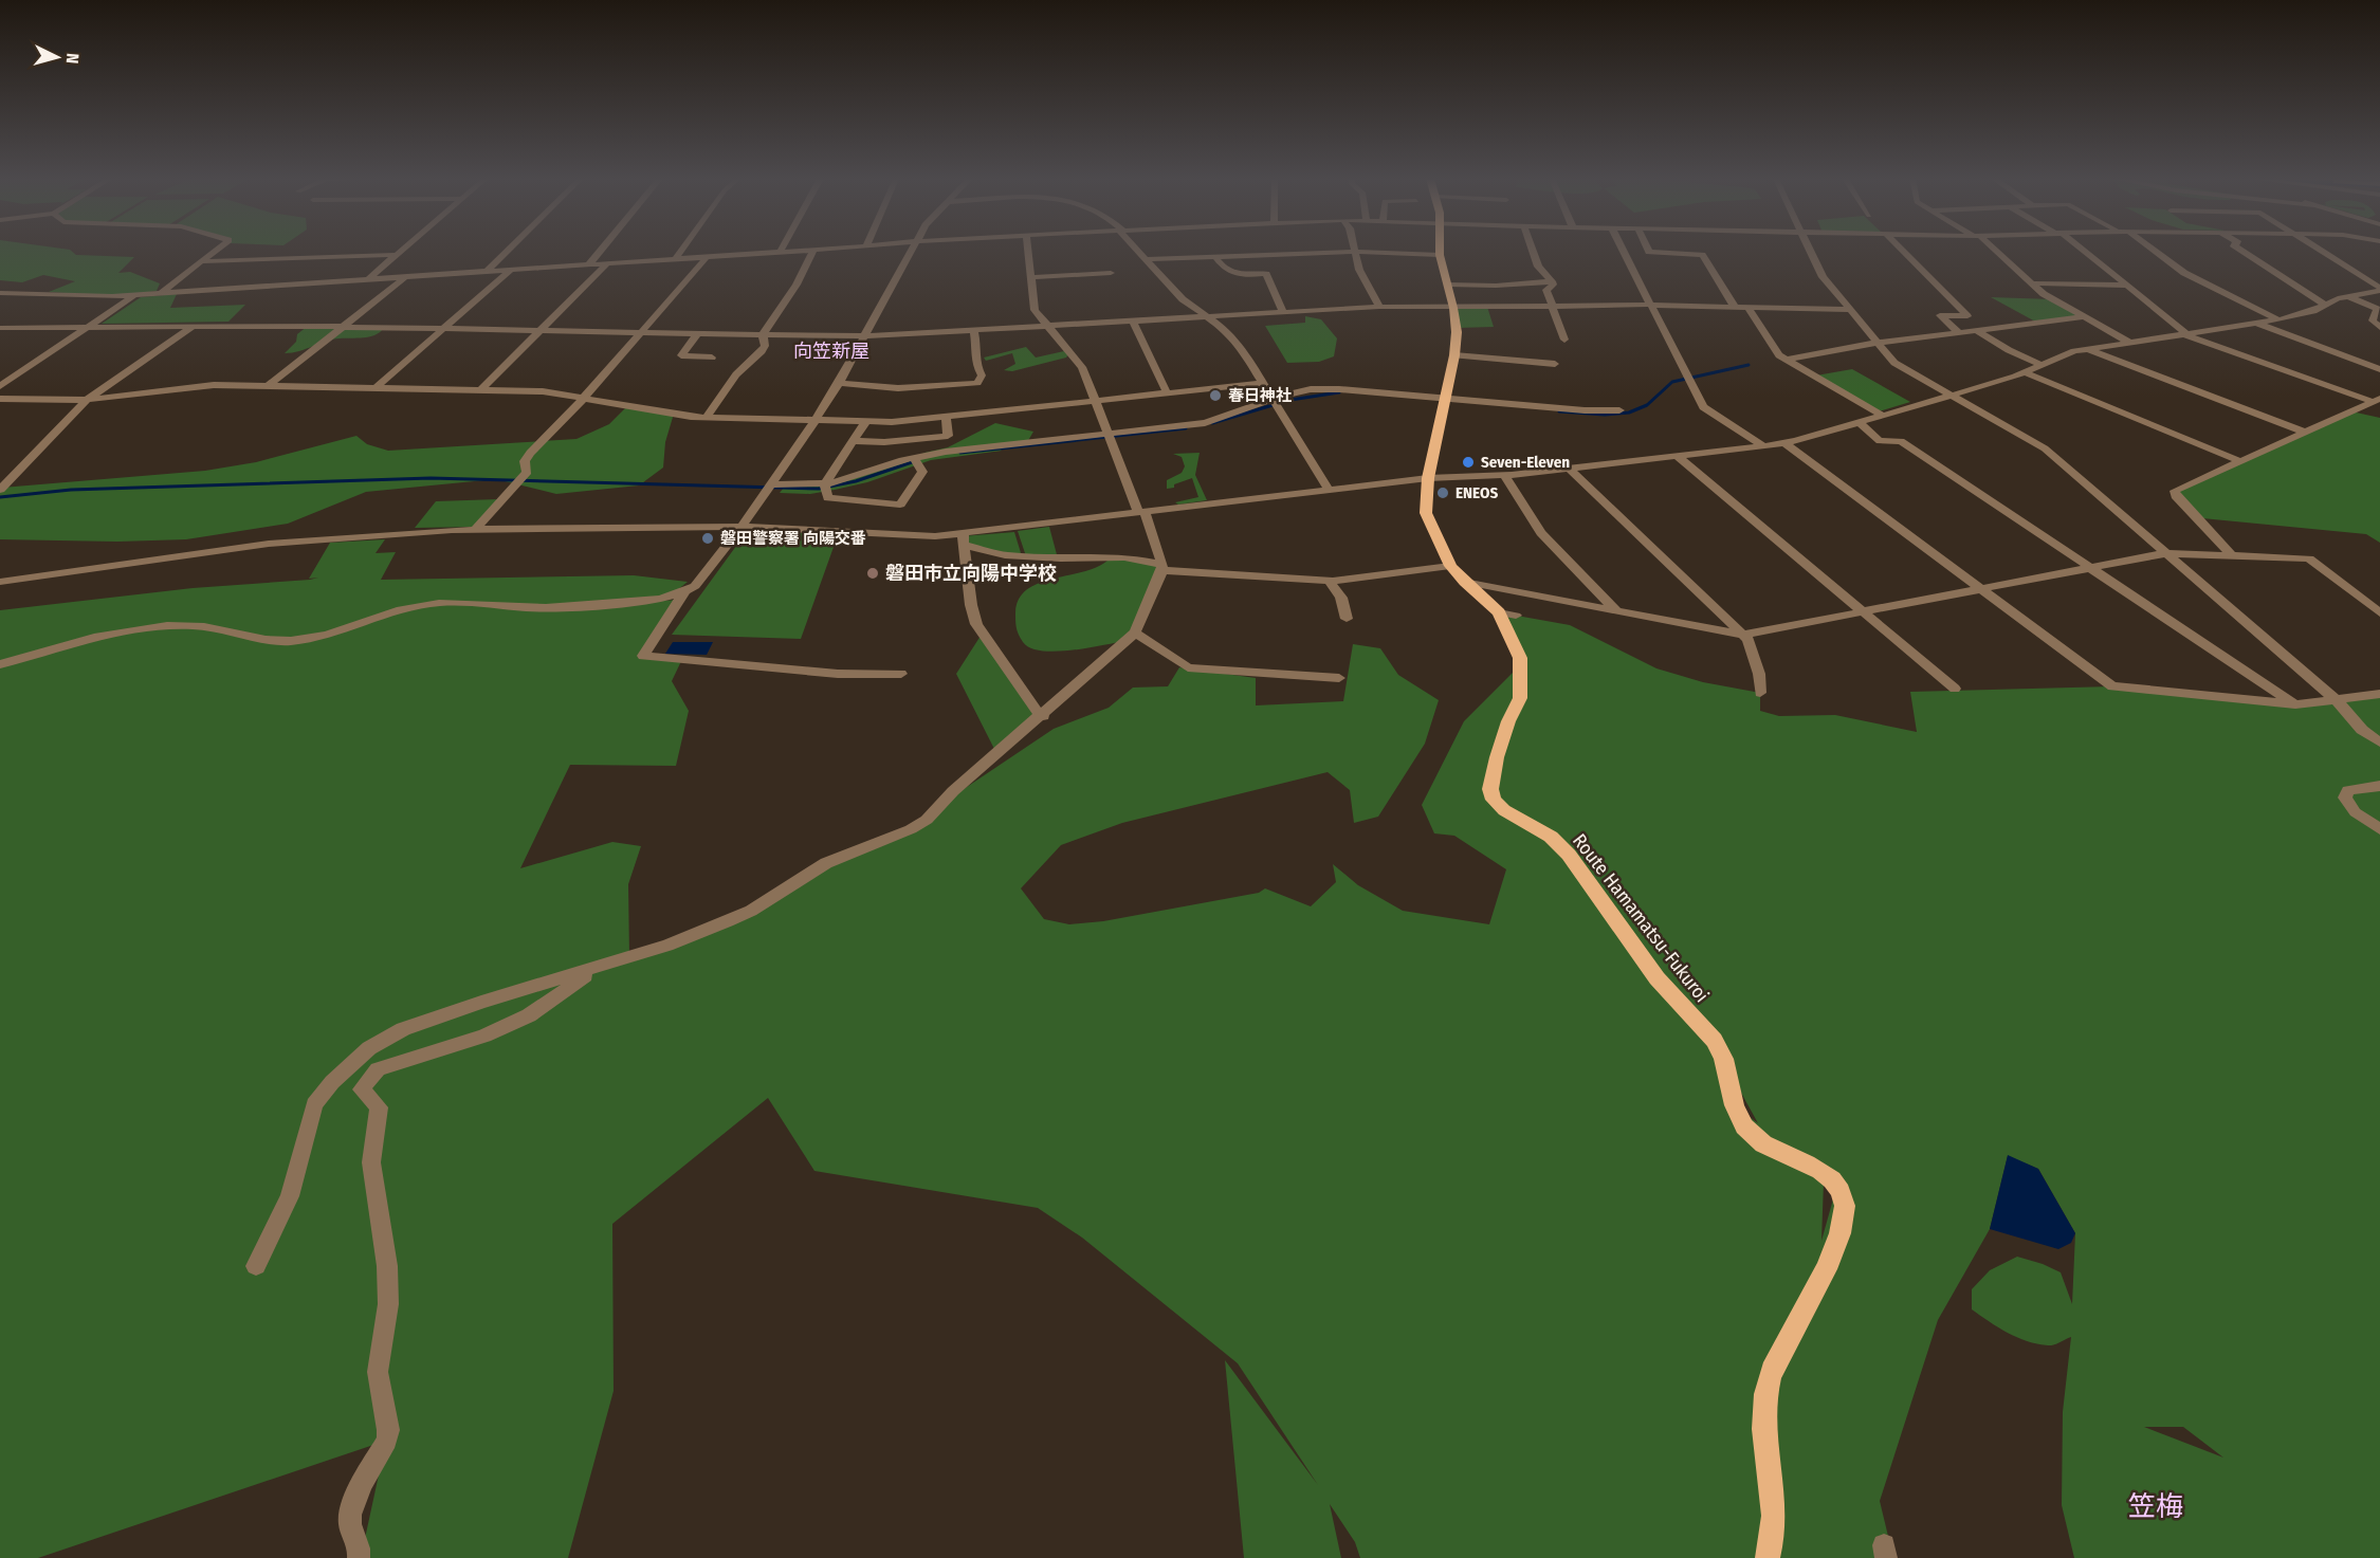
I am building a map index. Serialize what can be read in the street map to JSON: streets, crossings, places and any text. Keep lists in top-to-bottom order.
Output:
{
  "streets": {
    "main road": ["Route Hamamatsu-Fukuroi"]
  },
  "districts": ["向笠新屋", "笠梅"],
  "places": [
    "春日神社",
    "Seven-Eleven",
    "ENEOS",
    "磐田警察署 向陽交番",
    "磐田市立向陽中学校"
  ],
  "north": "right"
}
